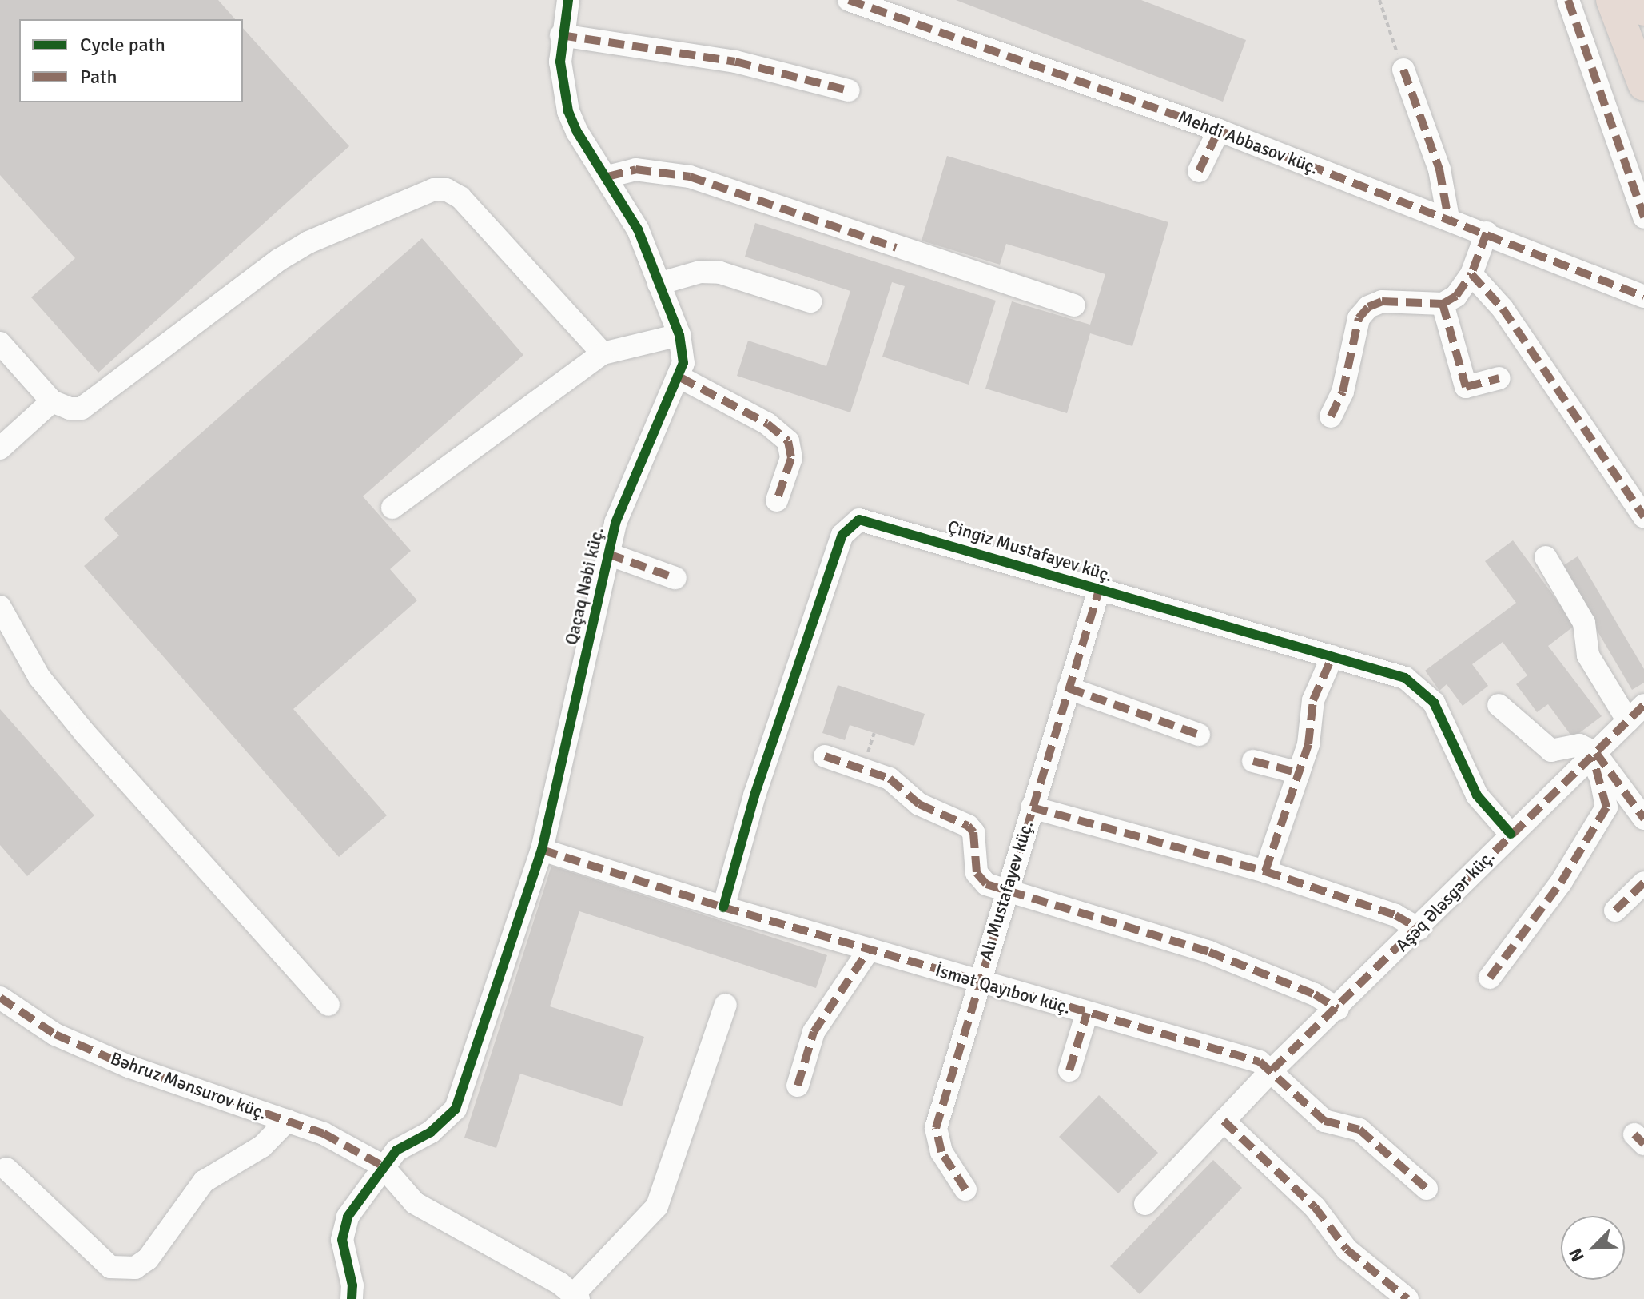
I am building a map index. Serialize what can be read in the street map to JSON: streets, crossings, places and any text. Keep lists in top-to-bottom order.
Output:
{
  "streets": {
    "street": [
      "Mehdi Abbasov küç.",
      "Çingiz Mustafayev küç.",
      "Qaçaq Nəbi küç.",
      "Alı Mustafayev küç.",
      "Aşəq Ələsgər küç.",
      "İsmət Qayıbov küç.",
      "Bəhruz Mənsurov küç."
    ]
  },
  "crossings": [
    ["Çingiz Mustafayev küç.", "Alı Mustafayev küç."],
    ["Çingiz Mustafayev küç.", "Aşəq Ələsgər küç."],
    ["Çingiz Mustafayev küç.", "İsmət Qayıbov küç."],
    ["Qaçaq Nəbi küç.", "İsmət Qayıbov küç."],
    ["Qaçaq Nəbi küç.", "Bəhruz Mənsurov küç."],
    ["Alı Mustafayev küç.", "İsmət Qayıbov küç."],
    ["Aşəq Ələsgər küç.", "İsmət Qayıbov küç."]
  ],
  "legend": ["Cycle path", "Path"],
  "north": "bottom left"
}
